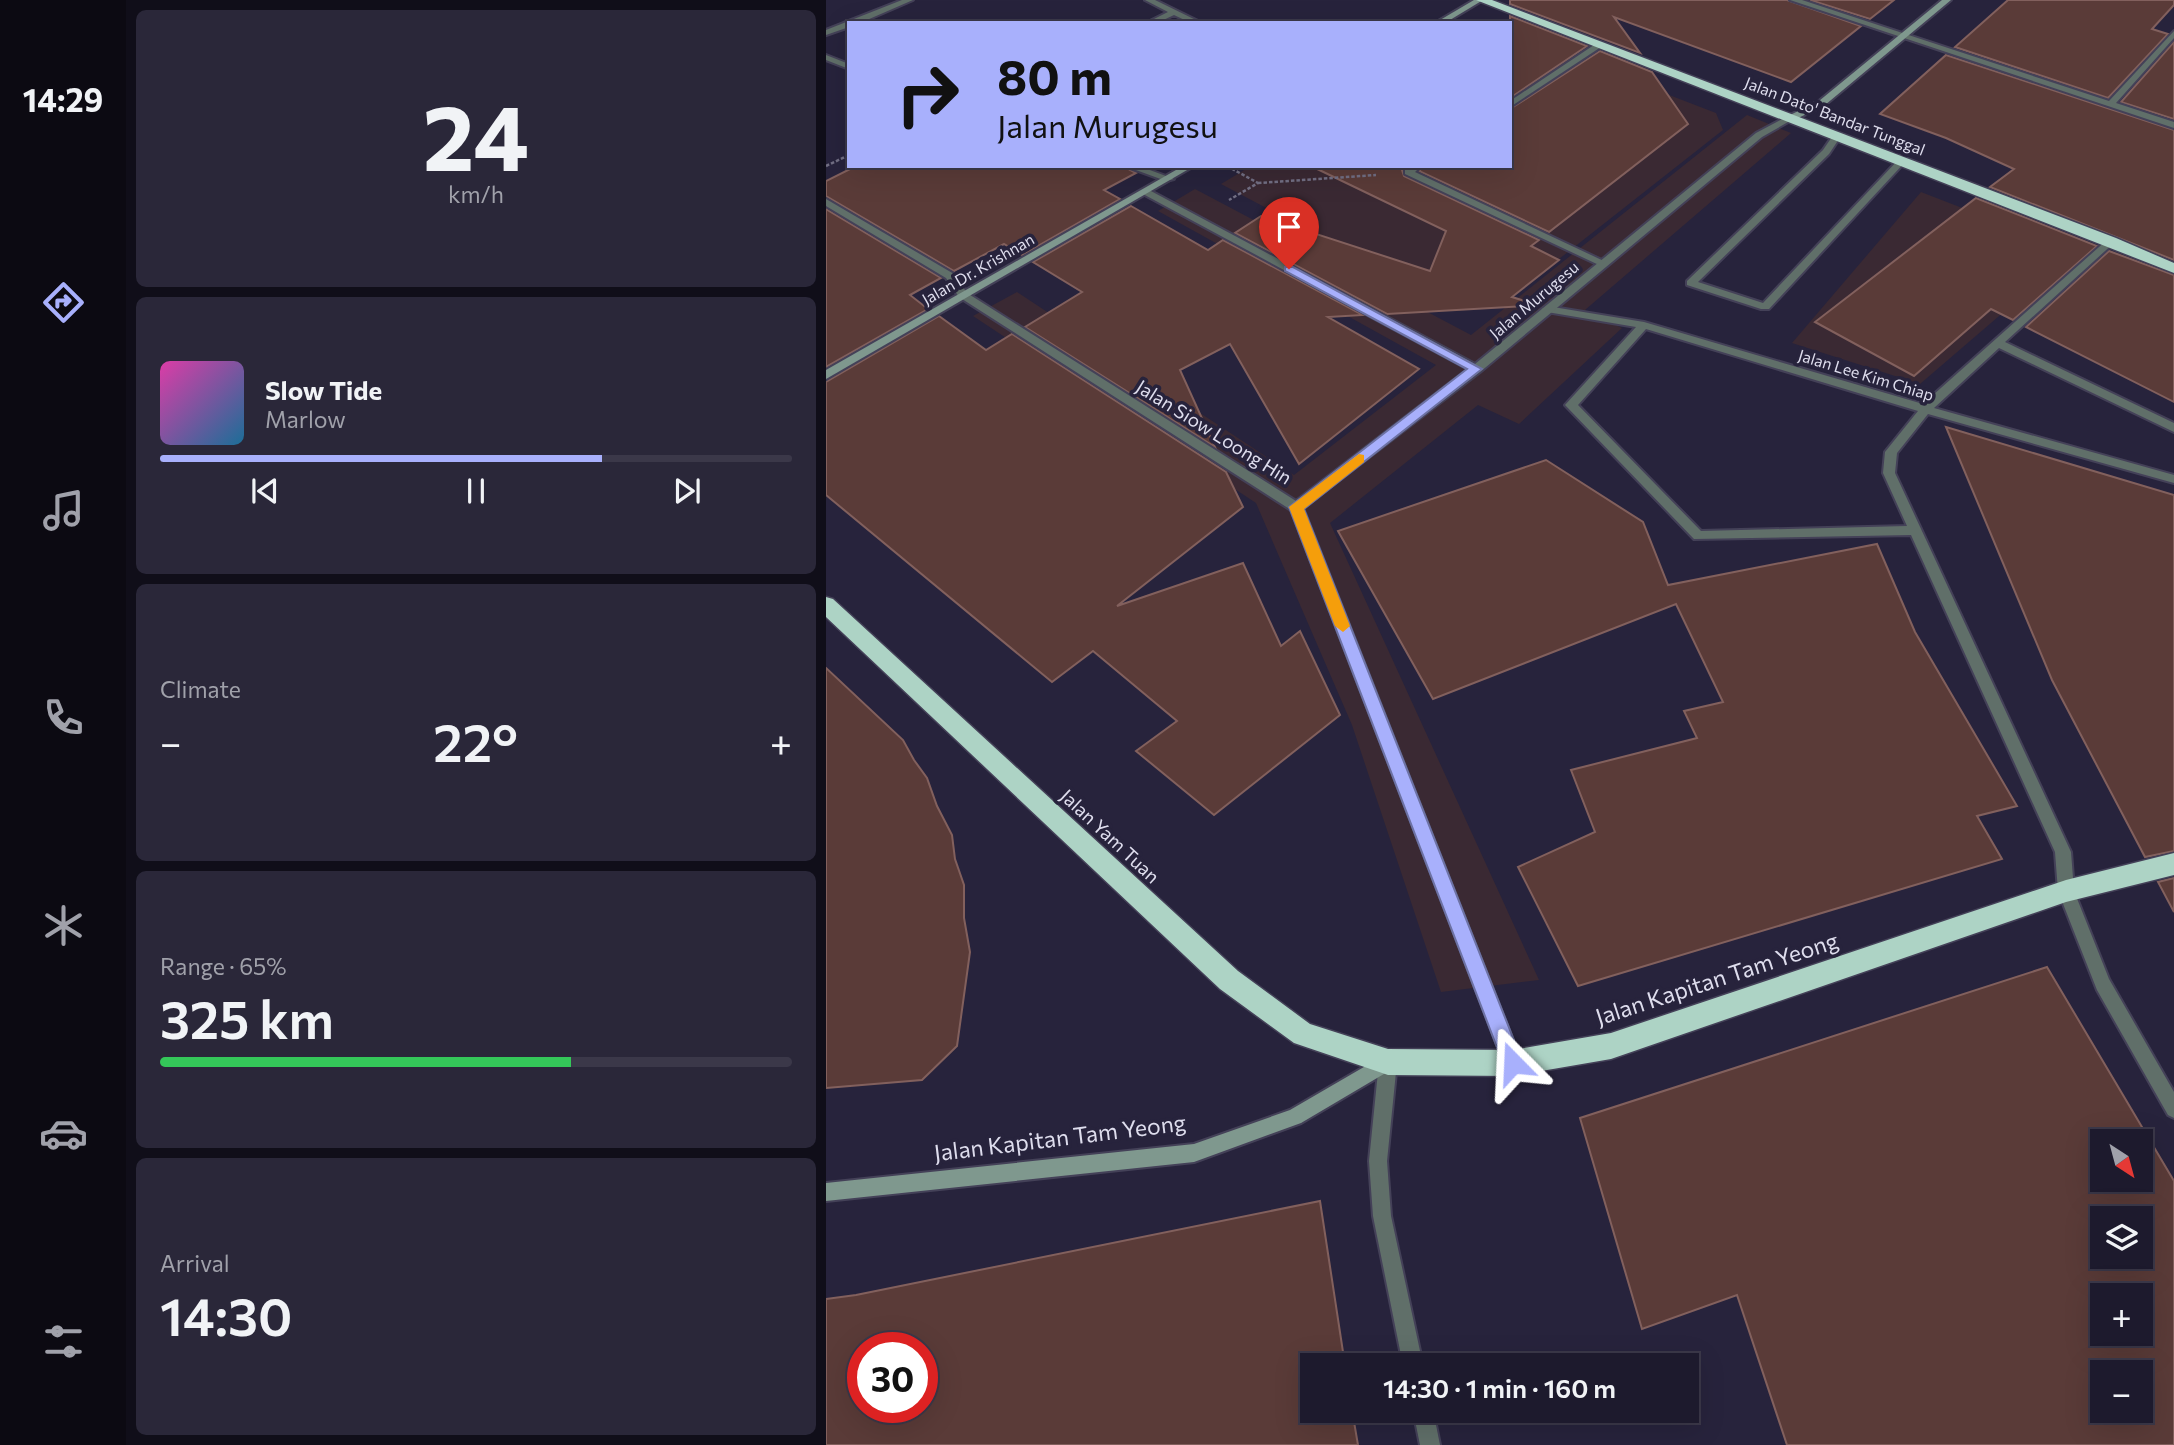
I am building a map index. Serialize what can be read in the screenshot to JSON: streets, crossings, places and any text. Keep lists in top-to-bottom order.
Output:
{
  "streets": {
    "highway": ["Jalan Dato' Bandar Tunggal", "Jalan Yam Tuan", "Jalan Kapitan Tam Yeong"],
    "street": [
      "Jalan Dr. Krishnan",
      "Jalan Murugesu",
      "Jalan Lee Kim Chiap",
      "Jalan Siow Loong Hin"
    ]
  },
  "crossings": [
    ["Jalan Dato' Bandar Tunggal", "Jalan Murugesu"],
    ["Jalan Dr. Krishnan", "Jalan Siow Loong Hin"],
    ["Jalan Murugesu", "Jalan Lee Kim Chiap"],
    ["Jalan Murugesu", "Jalan Siow Loong Hin"],
    ["Jalan Siow Loong Hin", "Jalan Kapitan Tam Yeong"],
    ["Jalan Yam Tuan", "Jalan Kapitan Tam Yeong"]
  ],
  "north": "bottom right",
  "page": {
    "tabs": "14:29",
    "tile": [
      ["24", "km/h"],
      "Climate",
      ["Range · 65%", "325 km"],
      ["Arrival", "14:30"]
    ],
    "turn": ["80 m", "Jalan Murugesu"],
    "song": ["Slow Tide", "Marlow"],
    "heat": ["−", "22°", "+"],
    "map_buttons": ["+", "−"],
    "limit": "30",
    "trip": "14:30 · 1 min · 160 m"
  }
}
